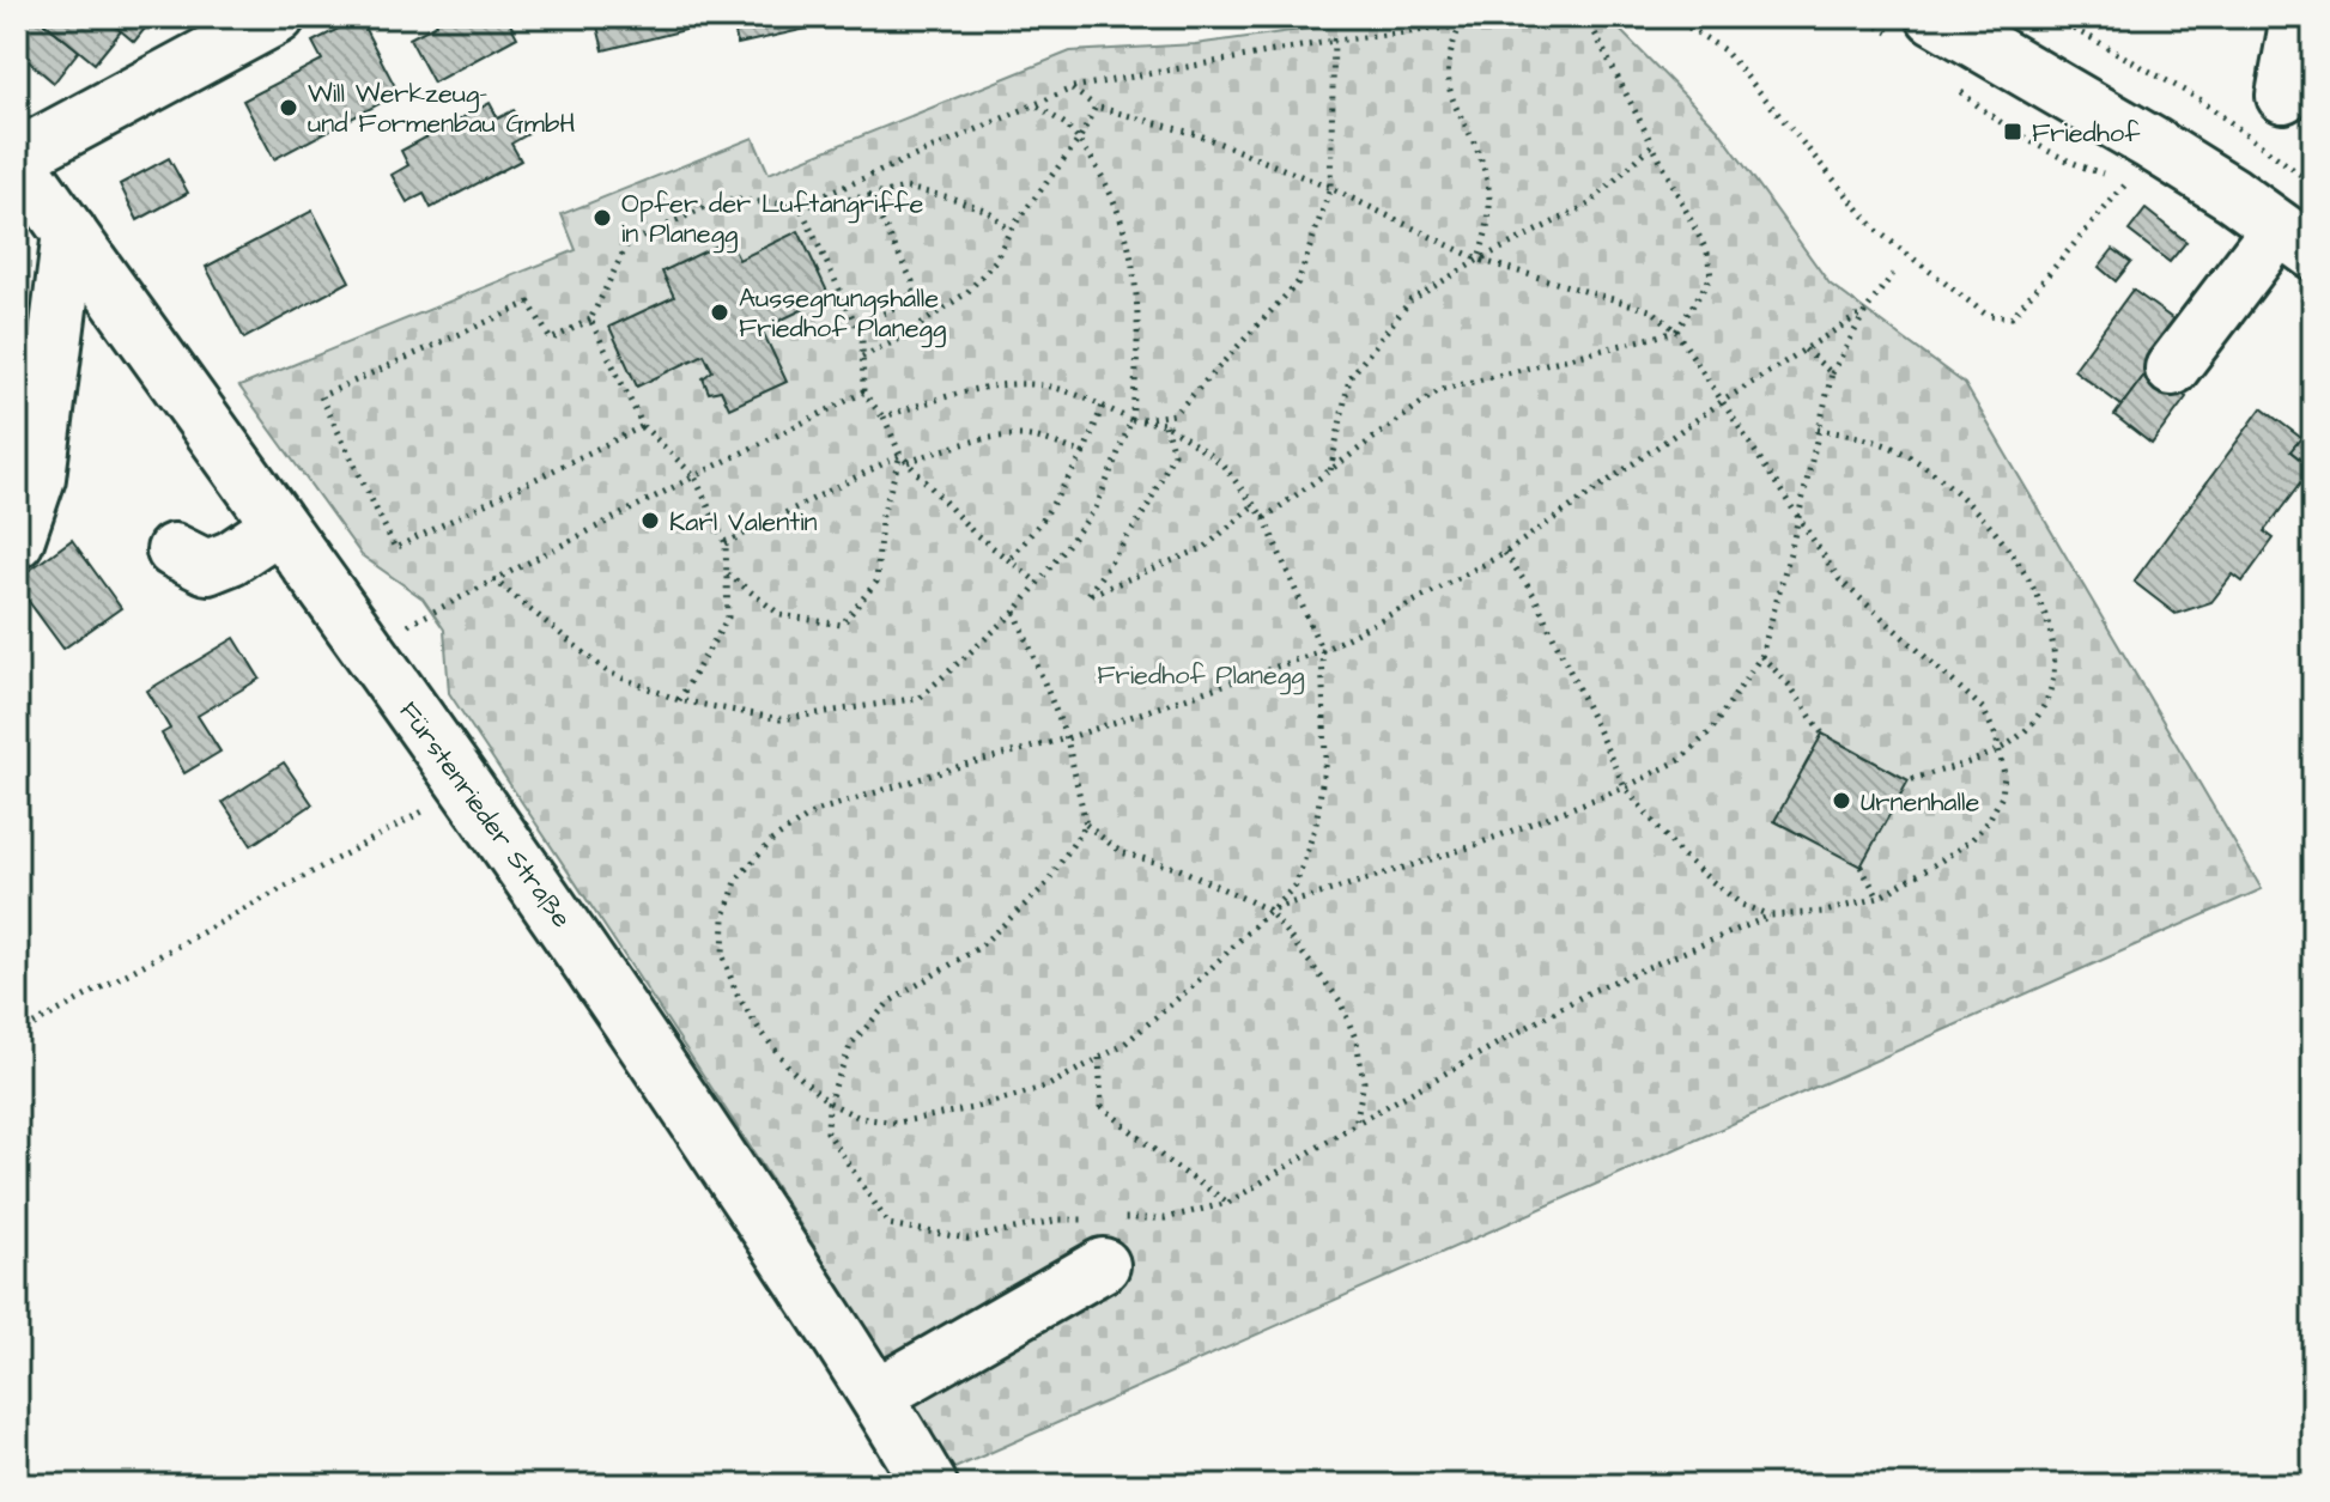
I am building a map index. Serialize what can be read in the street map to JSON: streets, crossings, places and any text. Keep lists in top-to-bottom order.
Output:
{
  "streets": {
    "street": ["Fürstenrieder Straße"]
  },
  "parks": ["Friedhof Planegg"],
  "places": {
    "other": [
      "Will Werkzeug- und Formenbau GmbH",
      "Opfer der Luftangriffe in Planegg",
      "Aussegnungshalle Friedhof Planegg",
      "Karl Valentin",
      "Urnenhalle"
    ],
    "transit": ["Friedhof"]
  }
}
